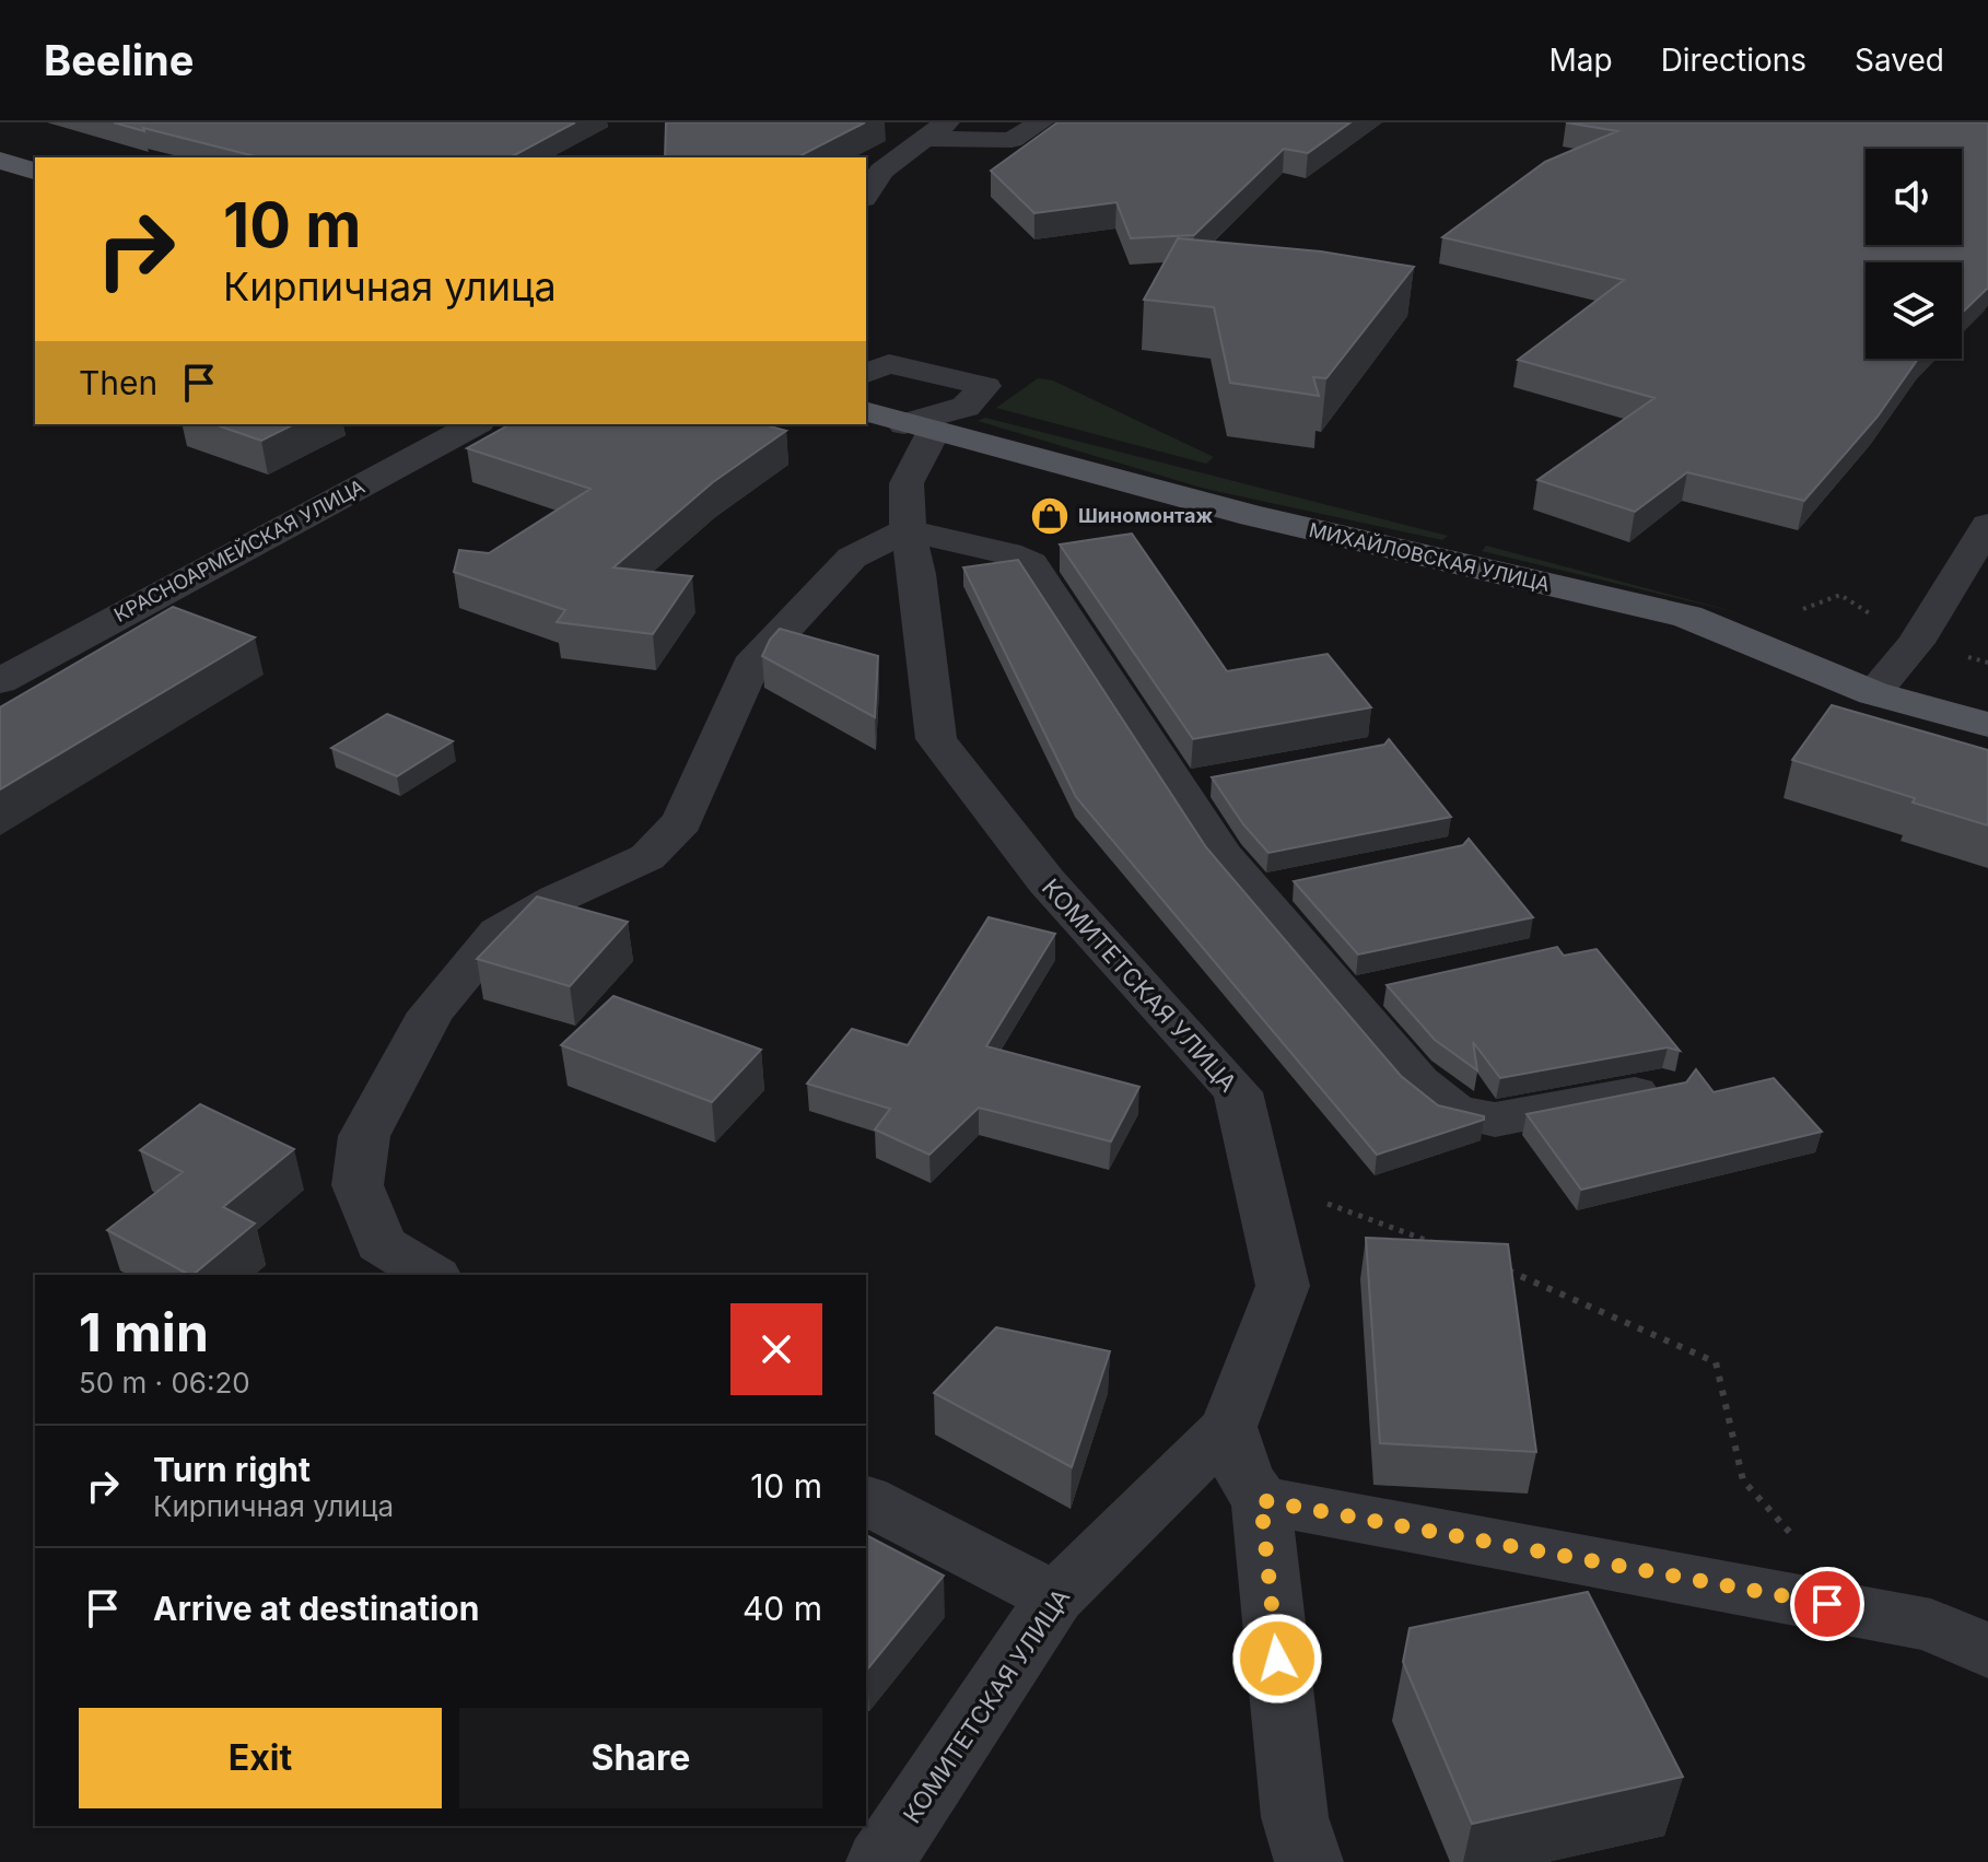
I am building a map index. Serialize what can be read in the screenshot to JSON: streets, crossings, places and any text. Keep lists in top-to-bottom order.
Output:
{
  "streets": {
    "main road": ["МИХАЙЛОВСКАЯ УЛИЦА"],
    "street": ["КРАСНОАРМЕЙСКАЯ УЛИЦА", "КОМИТЕТСКАЯ УЛИЦА"]
  },
  "crossings": [
    ["МИХАЙЛОВСКАЯ УЛИЦА", "КОМИТЕТСКАЯ УЛИЦА"]
  ],
  "places": {
    "shop": ["Шиномонтаж"]
  },
  "page": {
    "header": "Beeline",
    "nav": ["Map", "Directions", "Saved"],
    "turn": ["10 m", "Кирпичная улица"],
    "then": "Then",
    "heading": ["1 min", "50 m · 06:20"],
    "list": [
      {
        "name": "Turn right",
        "note": "Кирпичная улица",
        "value": "10 m"
      },
      {
        "name": "Arrive at destination",
        "value": "40 m"
      }
    ],
    "buttons": ["Exit", "Share"]
  }
}
